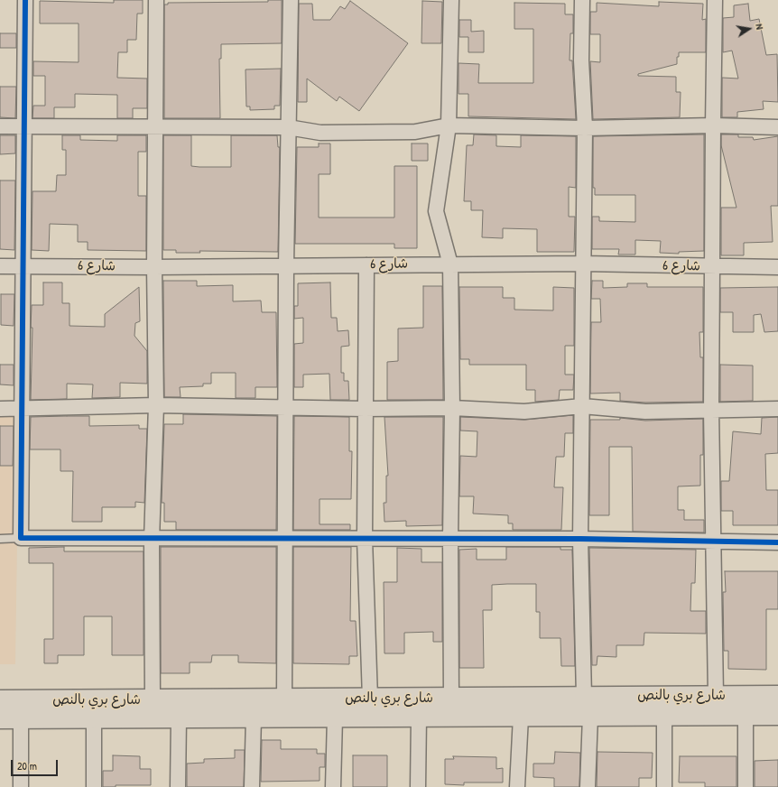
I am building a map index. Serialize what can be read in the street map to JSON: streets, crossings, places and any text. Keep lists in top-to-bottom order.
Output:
{
  "streets": {
    "main road": ["شارع بري بالنص"],
    "street": ["شارع 6"]
  },
  "scale_bar": "20 m",
  "north": "right"
}
